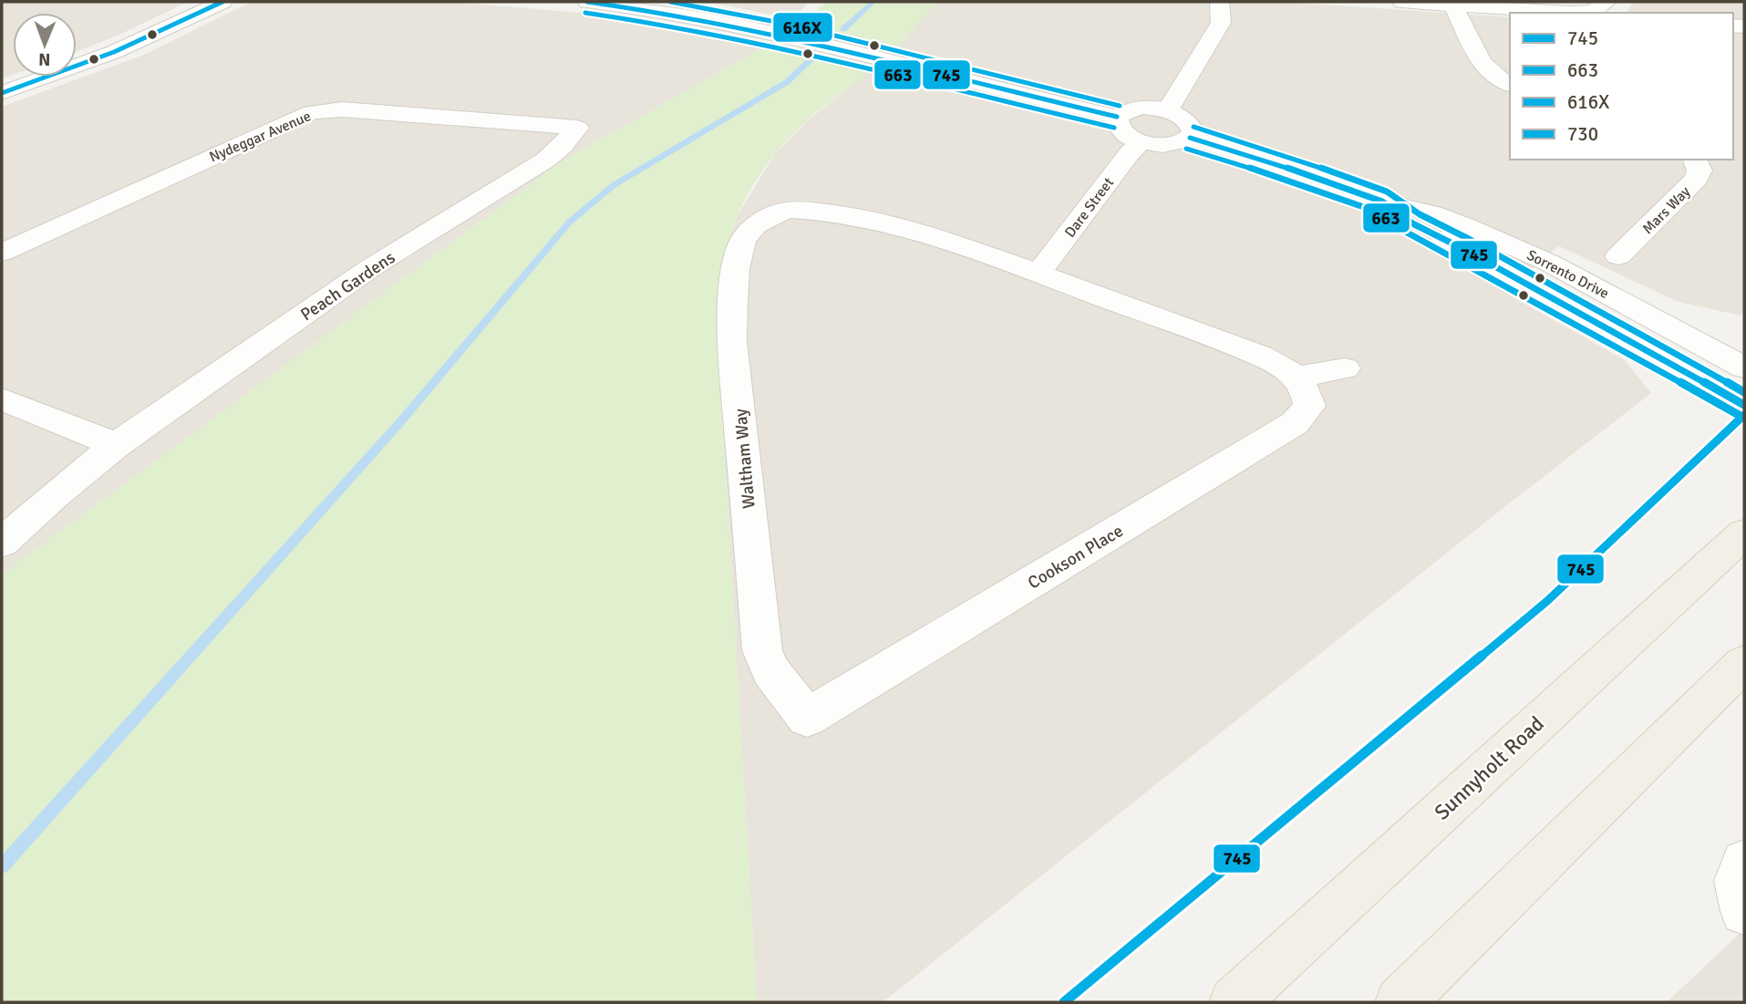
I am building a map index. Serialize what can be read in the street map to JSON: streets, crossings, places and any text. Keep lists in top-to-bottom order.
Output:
{
  "streets": {
    "main road": ["Sunnyholt Road"],
    "street": [
      "Nydeggar Avenue",
      "Dare Street",
      "Mars Way",
      "Sorrento Drive",
      "Peach Gardens",
      "Waltham Way",
      "Cookson Place"
    ]
  },
  "crossings": [
    ["Nydeggar Avenue", "Peach Gardens"],
    ["Dare Street", "Waltham Way"],
    ["Waltham Way", "Cookson Place"]
  ],
  "lines": [
    "transit line 745",
    "transit line 616X",
    "transit line 730",
    "transit line 663"
  ],
  "legend": [
    "745",
    "663",
    "616X",
    "730"
  ],
  "north": "bottom"
}
